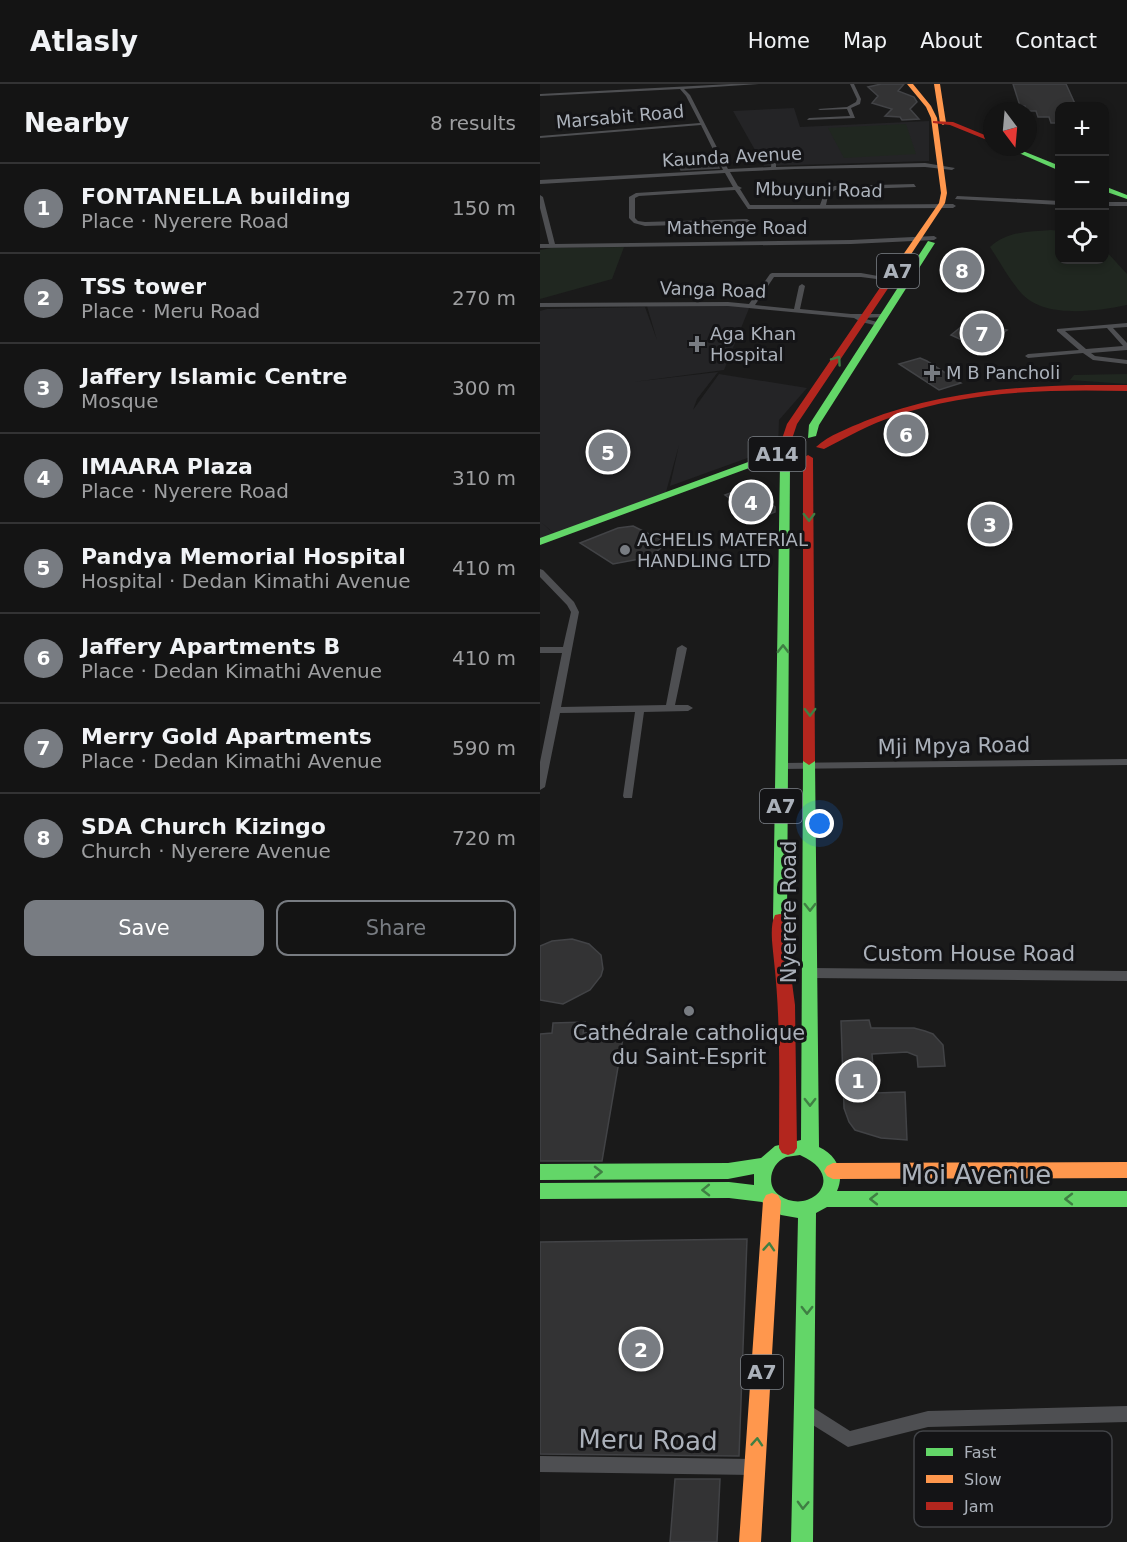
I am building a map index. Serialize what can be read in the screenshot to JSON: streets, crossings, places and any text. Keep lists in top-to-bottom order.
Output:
{
  "streets": {
    "main road": [
      "A7",
      "A14",
      "Nyerere Road",
      "Moi Avenue"
    ],
    "street": [
      "Marsabit Road",
      "Kaunda Avenue",
      "Mbuyuni Road",
      "Mathenge Road",
      "Vanga Road",
      "Mji Mpya Road",
      "Custom House Road",
      "Meru Road"
    ]
  },
  "crossings": [
    ["Marsabit Road", "Mbuyuni Road"],
    ["Kaunda Avenue", "Mbuyuni Road"],
    ["Mbuyuni Road", "A7"],
    ["Mathenge Road", "A7"],
    ["A7", "Vanga Road"],
    ["A7", "A14"],
    ["A7", "Nyerere Road"],
    ["A7", "Moi Avenue"],
    ["A7", "Meru Road"],
    ["A14", "Nyerere Road"],
    ["Mji Mpya Road", "Nyerere Road"],
    ["Nyerere Road", "Custom House Road"],
    ["Nyerere Road", "Moi Avenue"]
  ],
  "places": {
    "health": ["Aga Khan Hospital", "M B Pancholi"],
    "other": ["ACHELIS MATERIAL HANDLING LTD", "Cathédrale catholique du Saint-Esprit"]
  },
  "legend": ["Fast", "Slow", "Jam"],
  "north": "bottom",
  "page": {
    "header": "Atlasly",
    "nav": [
      "Home",
      "Map",
      "About",
      "Contact"
    ],
    "heading": ["Nearby", "8 results"],
    "map_buttons": ["+", "−"],
    "list": [
      {
        "mark": "1",
        "name": "FONTANELLA building",
        "note": "Place · Nyerere Road",
        "value": "150 m"
      },
      {
        "mark": "2",
        "name": "TSS tower",
        "note": "Place · Meru Road",
        "value": "270 m"
      },
      {
        "mark": "3",
        "name": "Jaffery Islamic Centre",
        "note": "Mosque",
        "value": "300 m"
      },
      {
        "mark": "4",
        "name": "IMAARA Plaza",
        "note": "Place · Nyerere Road",
        "value": "310 m"
      },
      {
        "mark": "5",
        "name": "Pandya Memorial Hospital",
        "note": "Hospital · Dedan Kimathi Avenue",
        "value": "410 m"
      },
      {
        "mark": "6",
        "name": "Jaffery Apartments B",
        "note": "Place · Dedan Kimathi Avenue",
        "value": "410 m"
      },
      {
        "mark": "7",
        "name": "Merry Gold Apartments",
        "note": "Place · Dedan Kimathi Avenue",
        "value": "590 m"
      },
      {
        "mark": "8",
        "name": "SDA Church Kizingo",
        "note": "Church · Nyerere Avenue",
        "value": "720 m"
      }
    ],
    "pins": [
      "8",
      "7",
      "6",
      "5",
      "4",
      "3",
      "1",
      "2"
    ],
    "buttons": ["Save", "Share"]
  }
}
